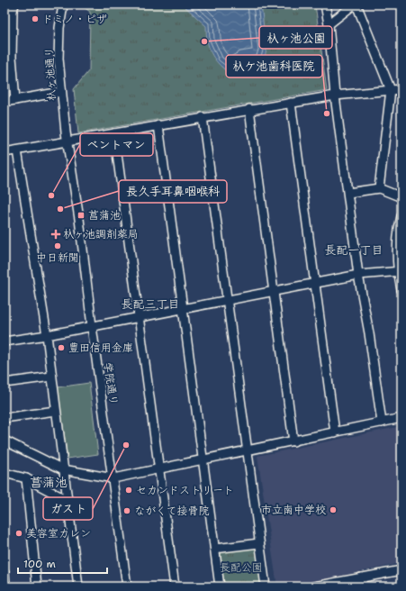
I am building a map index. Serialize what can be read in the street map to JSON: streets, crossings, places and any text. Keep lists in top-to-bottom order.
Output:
{
  "streets": {
    "street": ["杁ヶ池通り", "学院通り"]
  },
  "crossings": [
    ["杁ヶ池通り", "学院通り"]
  ],
  "districts": ["長配一丁目", "長配三丁目", "菖蒲池"],
  "parks": ["長配公園"],
  "places": {
    "other": [
      "ドミノ・ピザ",
      "杁ヶ池公園",
      "杁ケ池歯科医院",
      "ベントマン",
      "長久手耳鼻咽喉科",
      "中日新聞",
      "豊田信用金庫",
      "ガスト",
      "セカンドストリート",
      "市立南中学校",
      "ながくて接骨院",
      "美容室カレン"
    ],
    "transit": ["菖蒲池"],
    "health": ["杁ヶ池調剤薬局"]
  },
  "scale_bar": "100 m"
}
